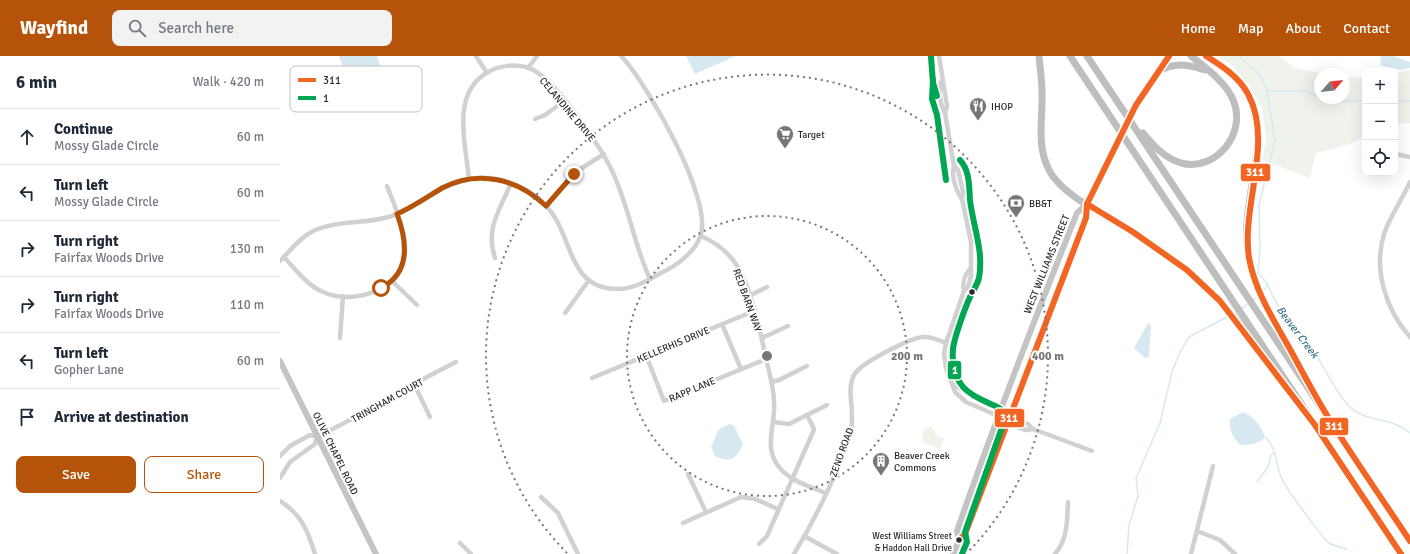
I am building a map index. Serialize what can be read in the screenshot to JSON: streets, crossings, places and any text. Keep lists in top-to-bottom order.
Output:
{
  "streets": {
    "main road": ["WEST WILLIAMS STREET", "OLIVE CHAPEL ROAD"],
    "street": [
      "CELANDINE DRIVE",
      "RED BARN WAY",
      "KELLERHIS DRIVE",
      "RAPP LANE",
      "TRINGHAM COURT",
      "ZENO ROAD"
    ]
  },
  "crossings": [
    ["RED BARN WAY", "KELLERHIS DRIVE"],
    ["RED BARN WAY", "RAPP LANE"],
    ["RED BARN WAY", "ZENO ROAD"],
    ["KELLERHIS DRIVE", "RAPP LANE"],
    ["TRINGHAM COURT", "OLIVE CHAPEL ROAD"]
  ],
  "water": ["Beaver Creek"],
  "places": {
    "restaurant": ["IHOP"],
    "supermarket": ["Target"],
    "bank": ["BB&T"],
    "building": ["Beaver Creek Commons"],
    "other": ["West Williams Street & Haddon Hall Drive"]
  },
  "lines": ["transit line 311", "transit line 1"],
  "legend": ["311", "1"],
  "north": "top right",
  "page": {
    "header": "Wayfind",
    "search": "Search here",
    "nav": [
      "Home",
      "Map",
      "About",
      "Contact"
    ],
    "heading": ["6 min", "Walk · 420 m"],
    "map_buttons": ["+", "−"],
    "list": [
      ["Continue", "Mossy Glade Circle", "60 m"],
      ["Turn left", "Mossy Glade Circle", "60 m"],
      ["Turn right", "Fairfax Woods Drive", "130 m"],
      ["Turn right", "Fairfax Woods Drive", "110 m"],
      ["Turn left", "Gopher Lane", "60 m"],
      "Arrive at destination"
    ],
    "buttons": ["Save", "Share"]
  },
  "rings": ["200 m", "400 m"]
}
